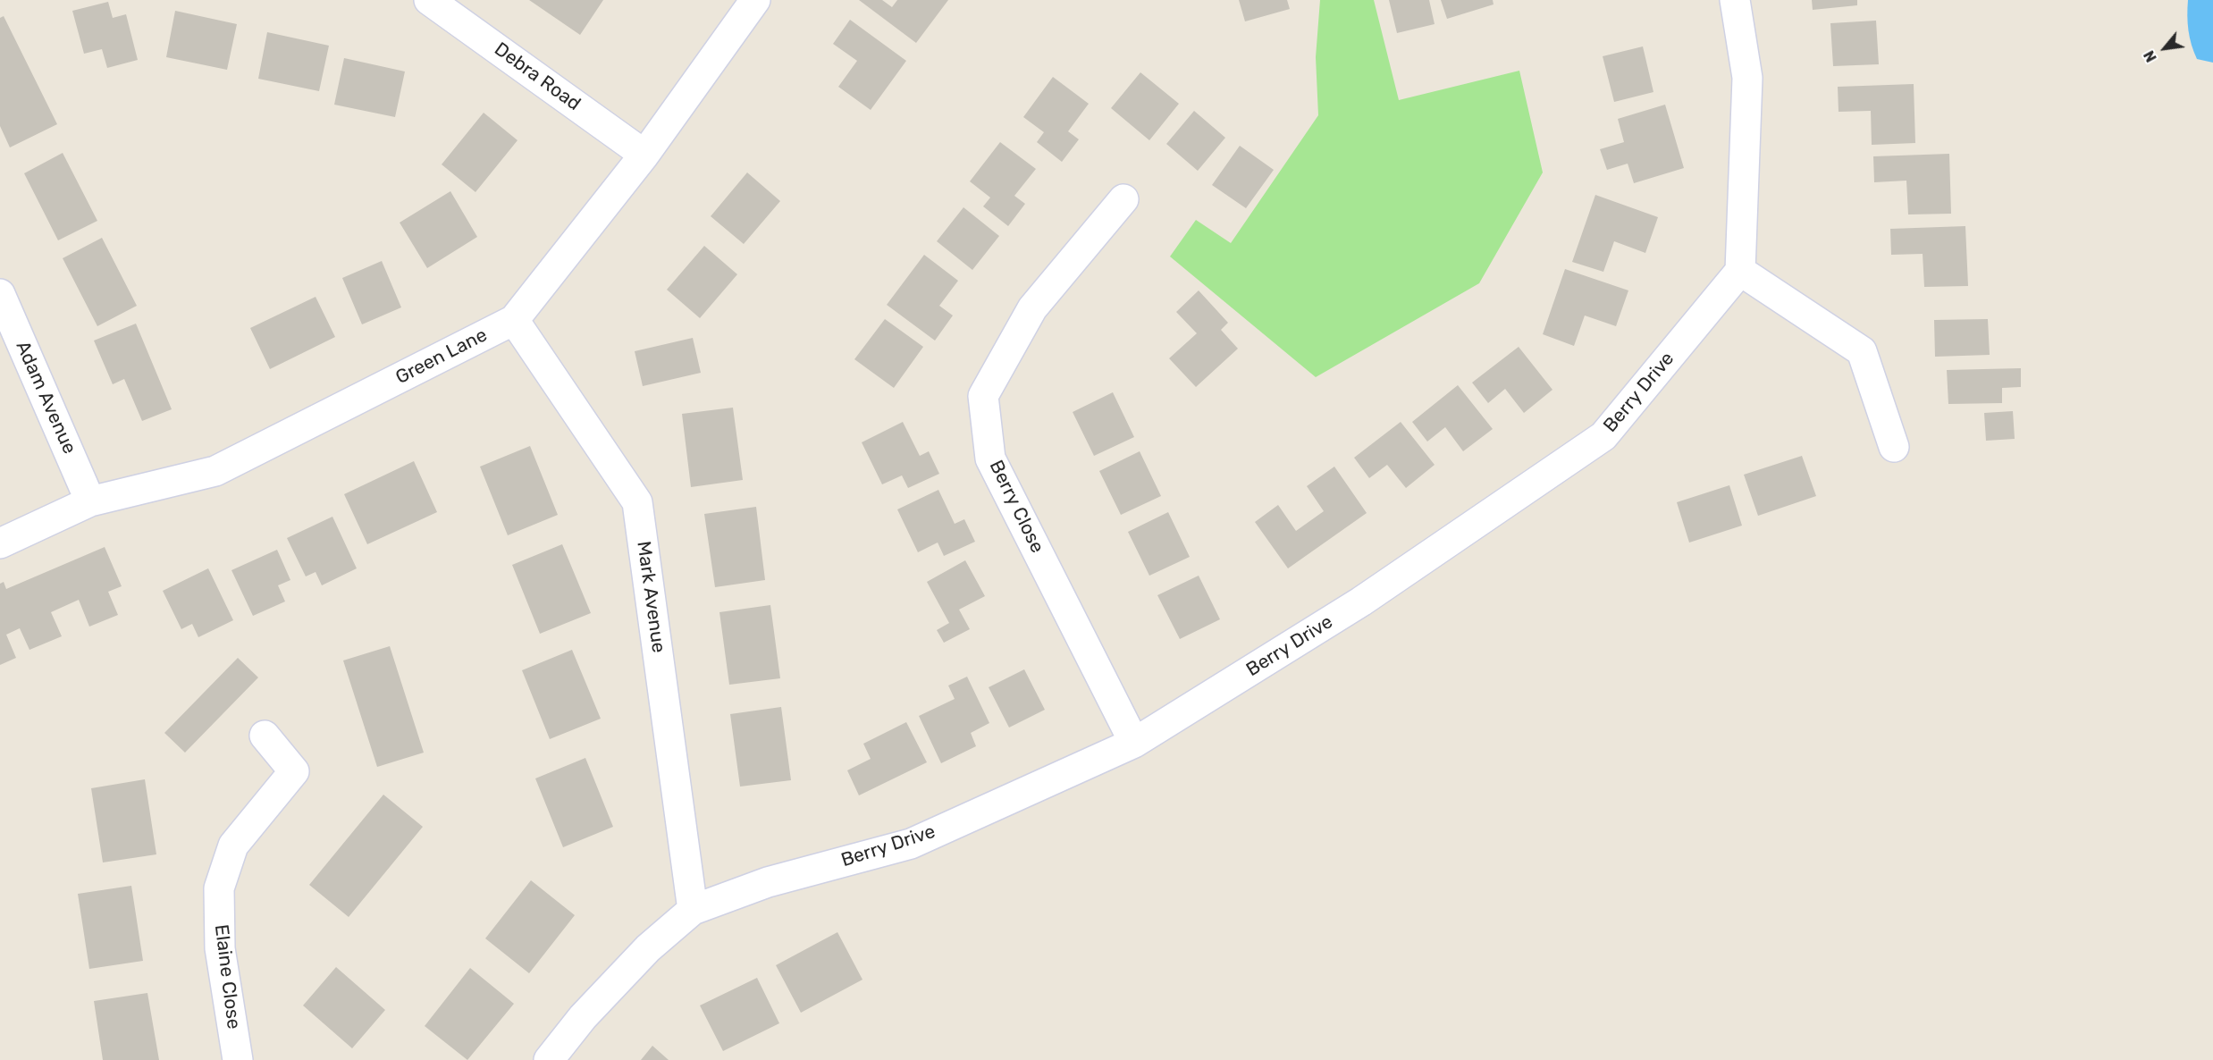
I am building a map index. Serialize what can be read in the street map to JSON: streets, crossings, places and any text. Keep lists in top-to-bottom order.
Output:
{
  "streets": {
    "street": [
      "Debra Road",
      "Green Lane",
      "Berry Drive",
      "Adam Avenue",
      "Berry Close",
      "Mark Avenue",
      "Elaine Close"
    ]
  },
  "crossings": [
    ["Debra Road", "Green Lane"],
    ["Green Lane", "Adam Avenue"],
    ["Green Lane", "Mark Avenue"],
    ["Berry Drive", "Berry Close"],
    ["Berry Drive", "Mark Avenue"]
  ],
  "north": "bottom left"
}
